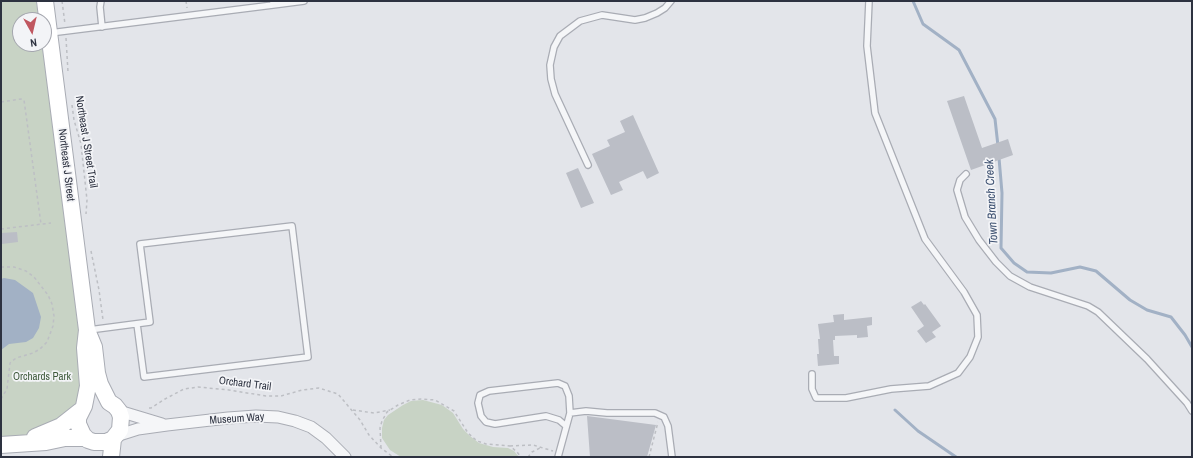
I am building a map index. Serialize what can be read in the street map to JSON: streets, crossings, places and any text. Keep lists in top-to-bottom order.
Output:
{
  "streets": {
    "street": ["Northeast J Street", "Museum Way"],
    "path": ["Northeast J Street Trail", "Orchard Trail"]
  },
  "crossings": [
    ["Northeast J Street", "Museum Way"]
  ],
  "water": ["Town Branch Creek"],
  "parks": ["Orchards Park"],
  "north": "bottom"
}
